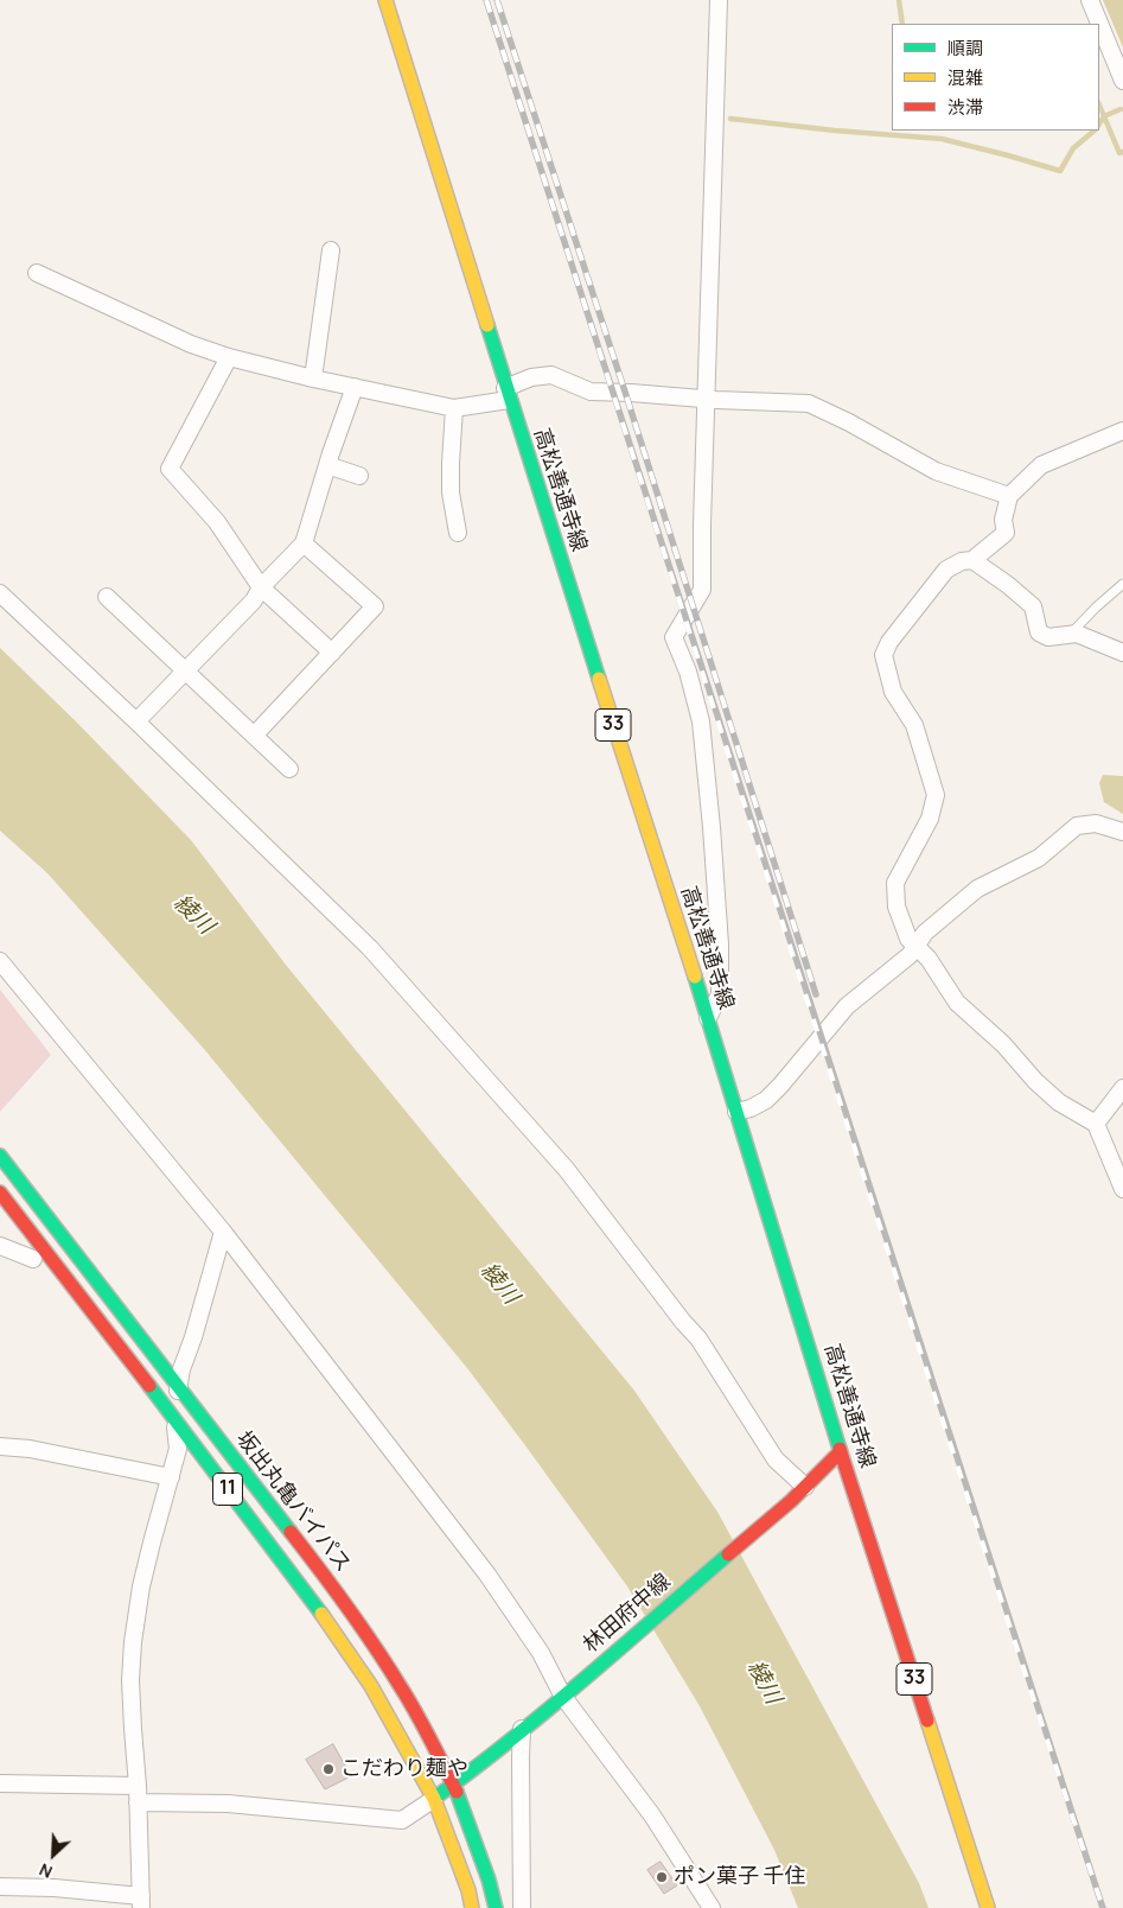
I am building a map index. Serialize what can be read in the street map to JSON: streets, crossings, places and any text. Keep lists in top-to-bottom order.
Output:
{
  "streets": {
    "main road": [
      "高松善通寺線",
      "33",
      "11",
      "坂出丸亀バイパス",
      "林田府中線"
    ]
  },
  "crossings": [
    ["高松善通寺線", "林田府中線"],
    ["坂出丸亀バイパス", "林田府中線"]
  ],
  "water": ["綾川"],
  "places": ["こだわり麺や", "ポン菓子 千住"],
  "legend": ["順調", "混雑", "渋滞"],
  "north": "bottom left"
}
